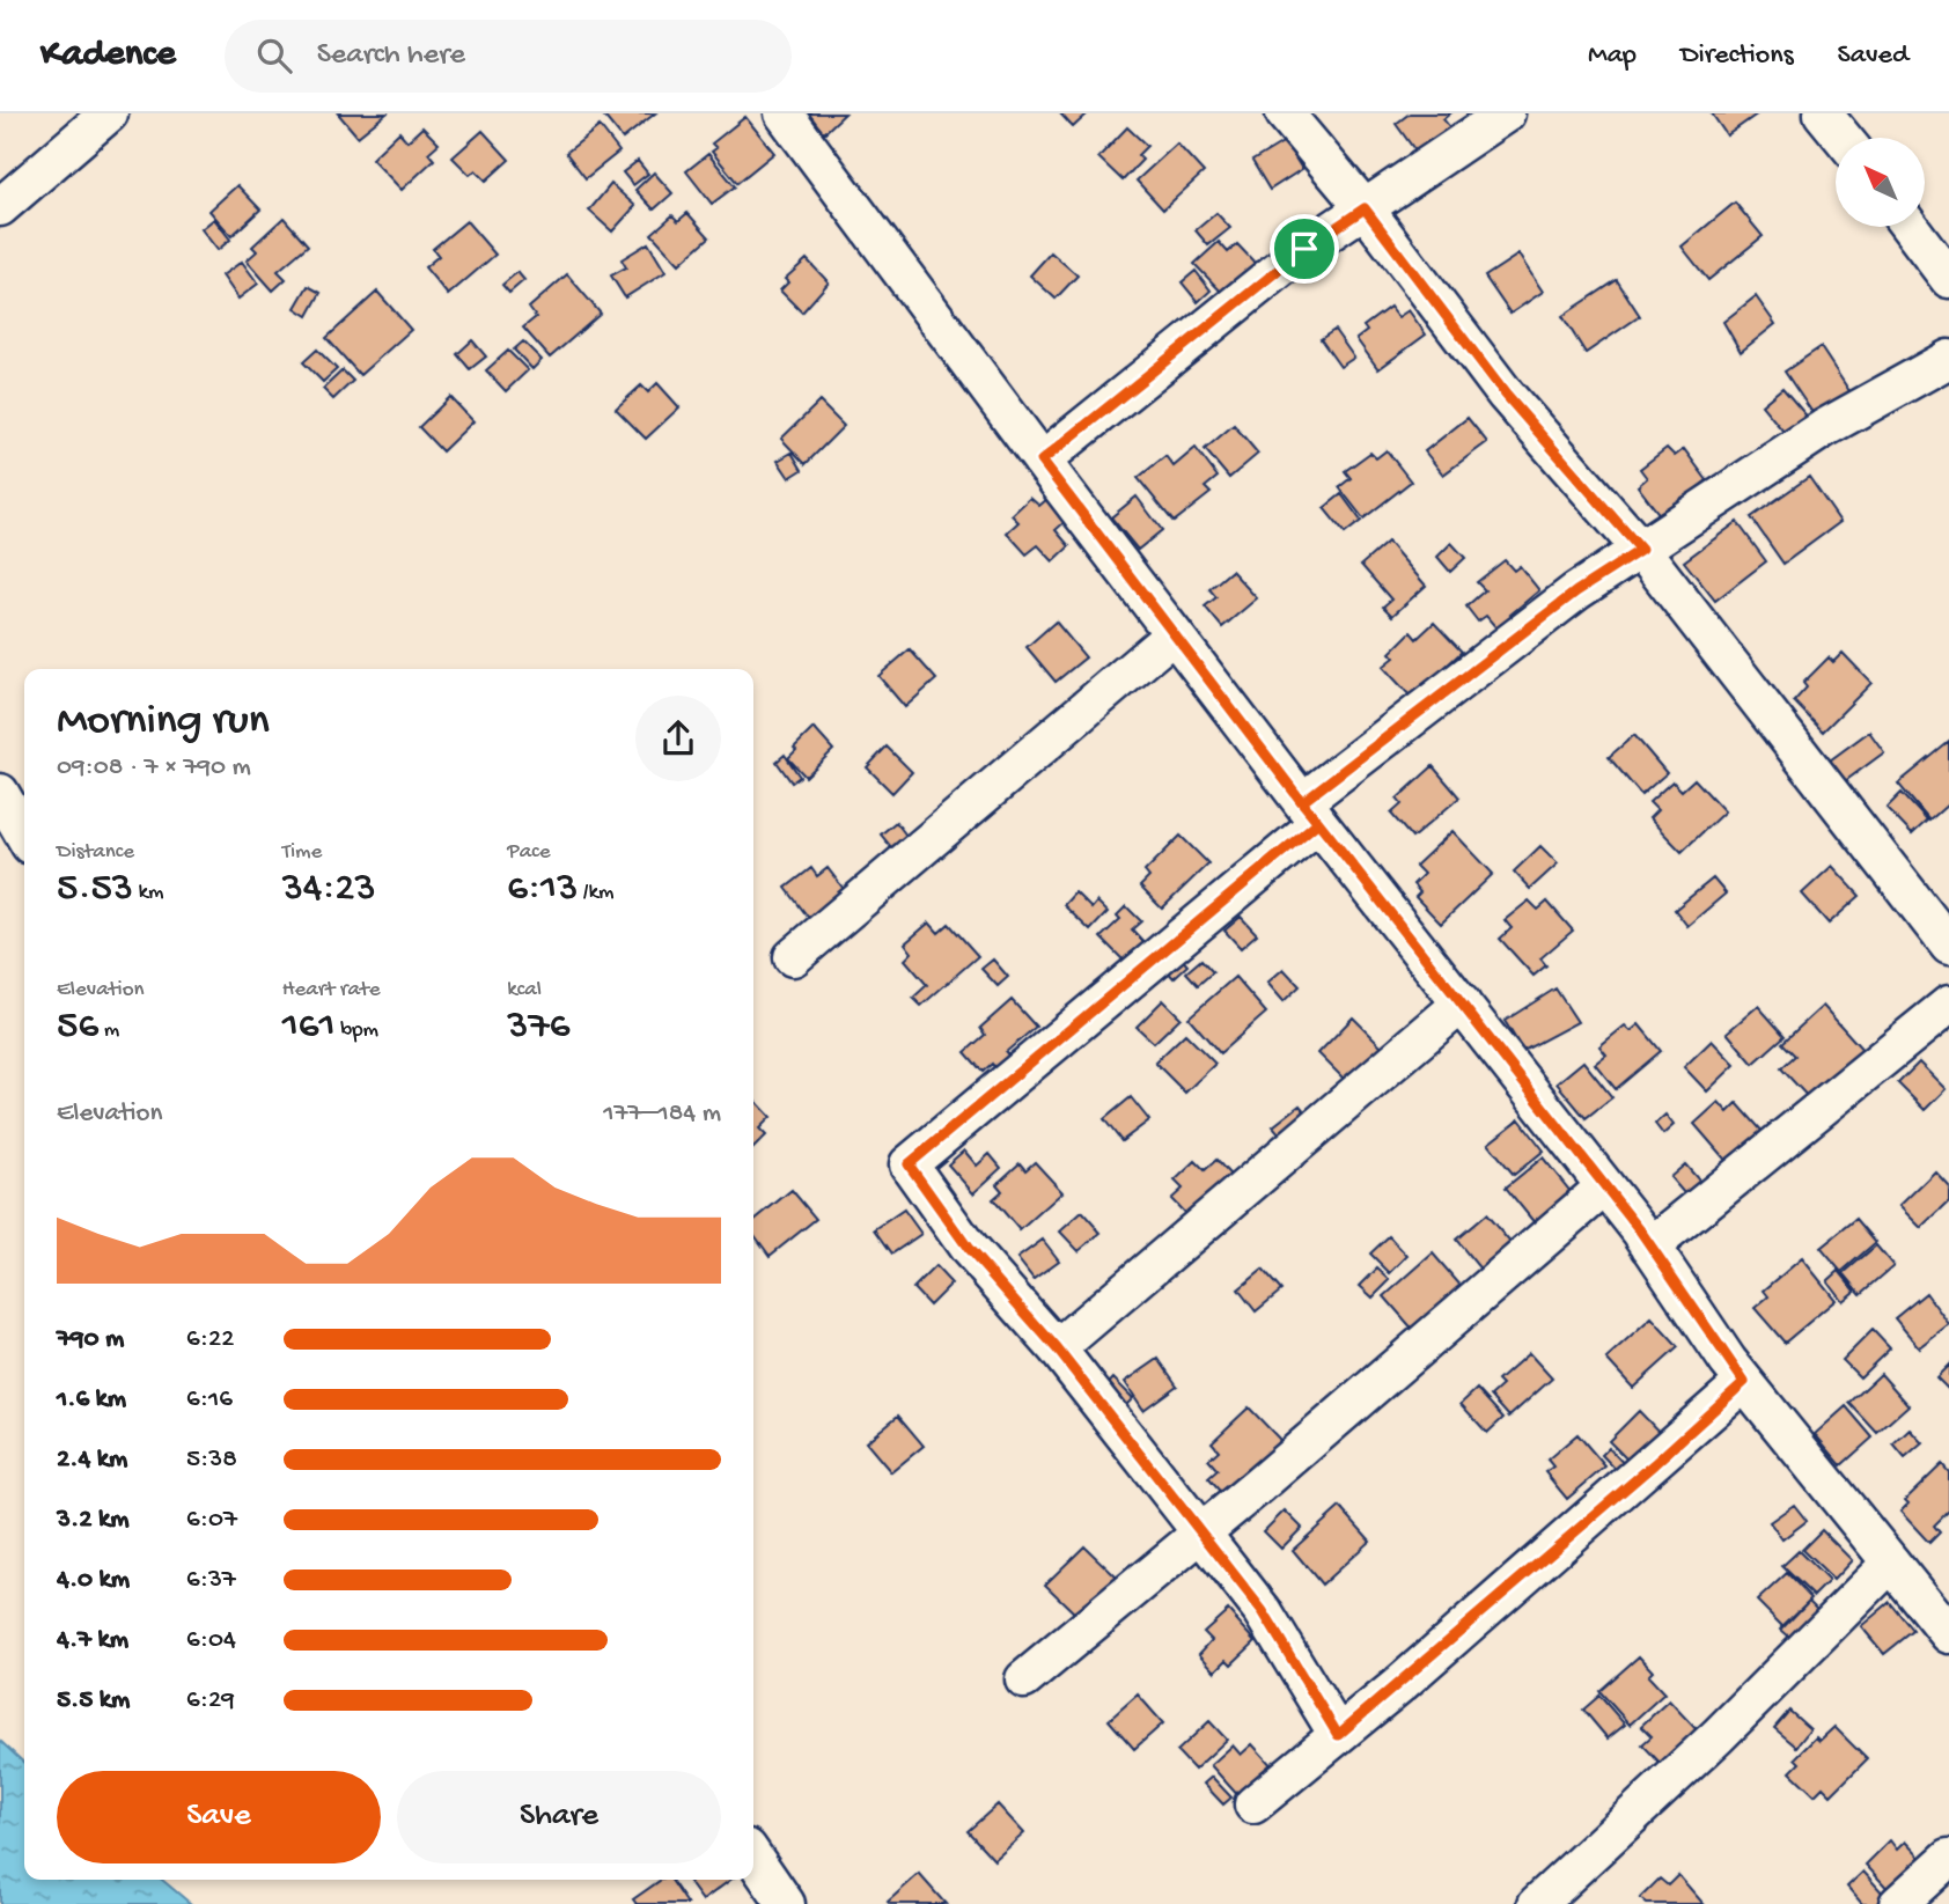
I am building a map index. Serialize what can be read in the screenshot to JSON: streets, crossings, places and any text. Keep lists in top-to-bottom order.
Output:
{
  "north": "top left",
  "page": {
    "header": "Kadence",
    "search": "Search here",
    "nav": ["Map", "Directions", "Saved"],
    "heading": ["Morning run", "09:08 · 7 × 790 m"],
    "stats": [
      ["Distance", "5.53 km"],
      ["Time", "34:23"],
      ["Pace", "6:13 /km"],
      ["Elevation", "56 m"],
      ["Heart rate", "161 bpm"],
      ["kcal", "376"]
    ],
    "chart": ["Elevation", "177–184 m"],
    "list": [
      {
        "name": "790 m",
        "note": "6:22"
      },
      {
        "name": "1.6 km",
        "note": "6:16"
      },
      {
        "name": "2.4 km",
        "note": "5:38"
      },
      {
        "name": "3.2 km",
        "note": "6:07"
      },
      {
        "name": "4.0 km",
        "note": "6:37"
      },
      {
        "name": "4.7 km",
        "note": "6:04"
      },
      {
        "name": "5.5 km",
        "note": "6:29"
      }
    ],
    "buttons": ["Save", "Share"]
  }
}
